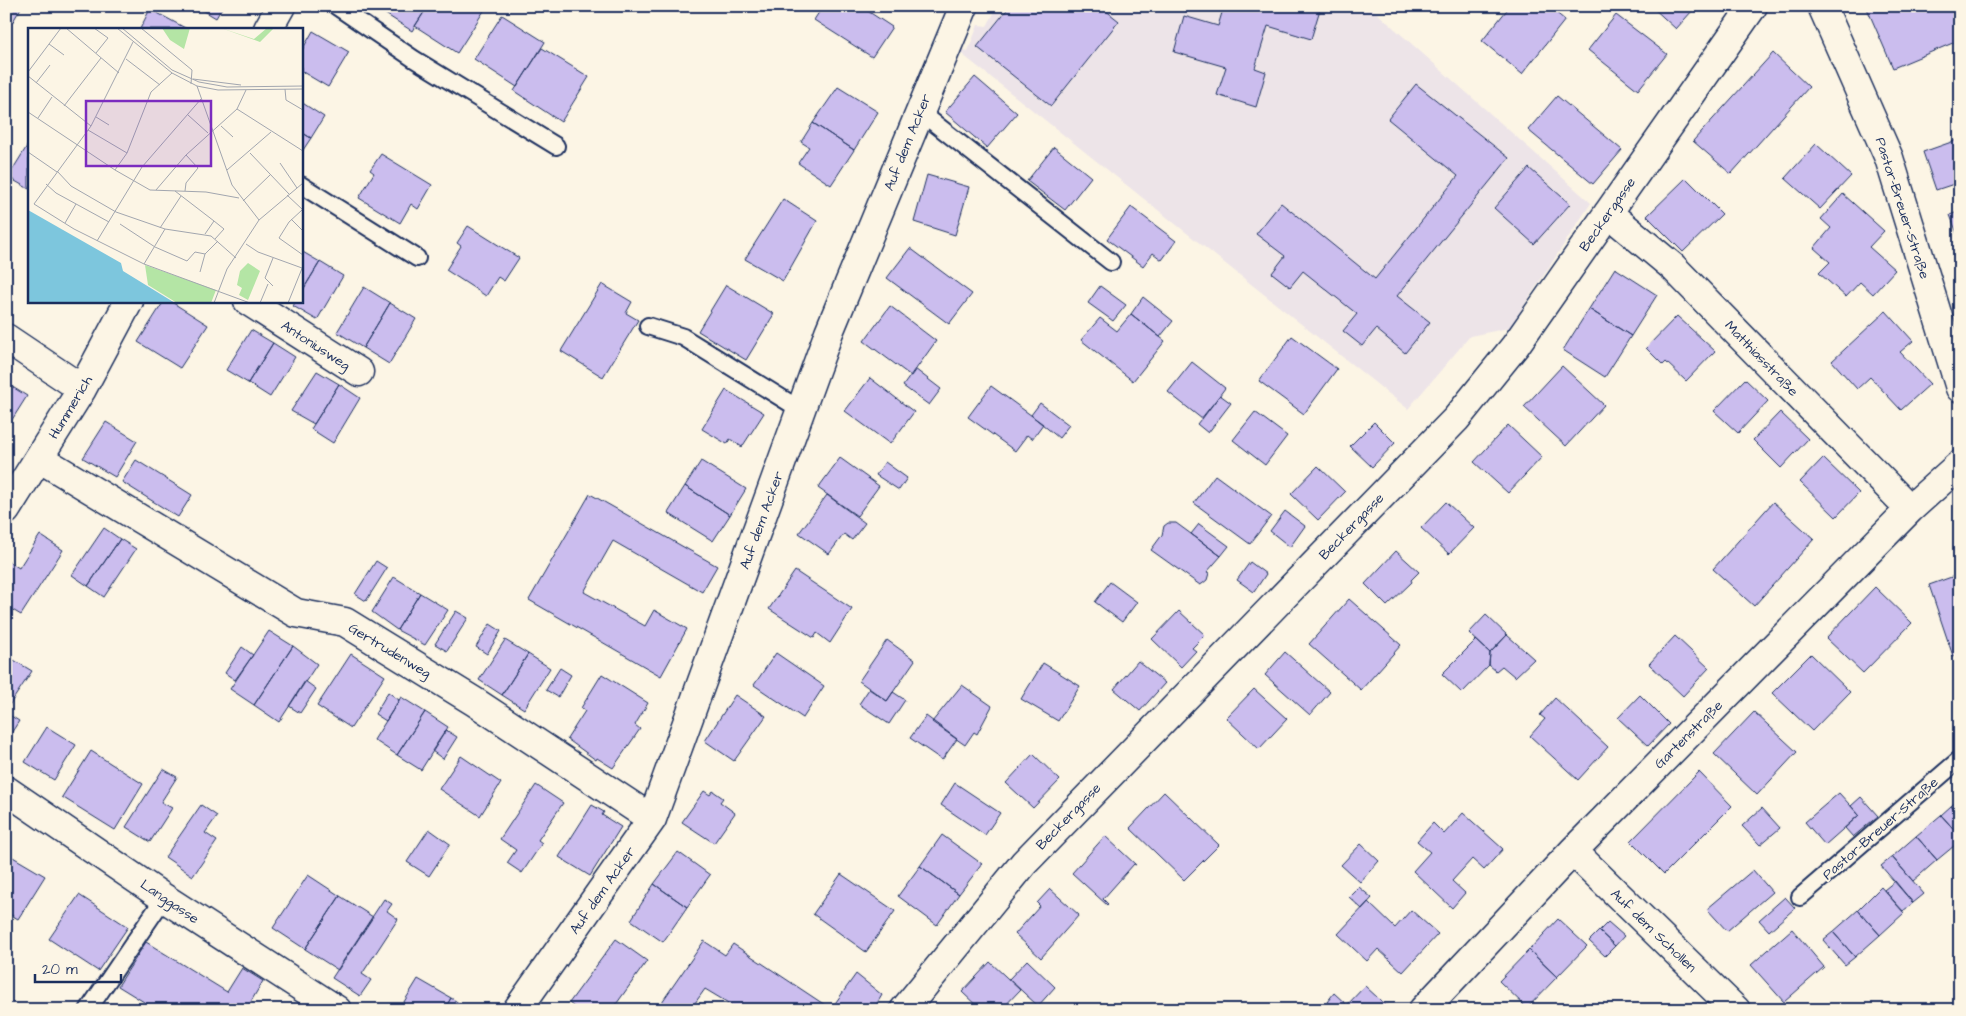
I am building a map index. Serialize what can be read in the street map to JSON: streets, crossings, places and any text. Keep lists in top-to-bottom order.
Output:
{
  "streets": {
    "street": [
      "Auf dem Acker",
      "Pastor-Breuer-Straße",
      "Beckergasse",
      "Antoniusweg",
      "Matthiasstraße",
      "Hummerich",
      "Gertrudenweg",
      "Gartenstraße",
      "Langgasse",
      "Auf dem Schollen"
    ]
  },
  "crossings": [
    ["Auf dem Acker", "Gertrudenweg"],
    ["Beckergasse", "Matthiasstraße"],
    ["Matthiasstraße", "Gartenstraße"],
    ["Hummerich", "Gertrudenweg"],
    ["Gartenstraße", "Auf dem Schollen"]
  ],
  "scale_bar": "20 m"
}
